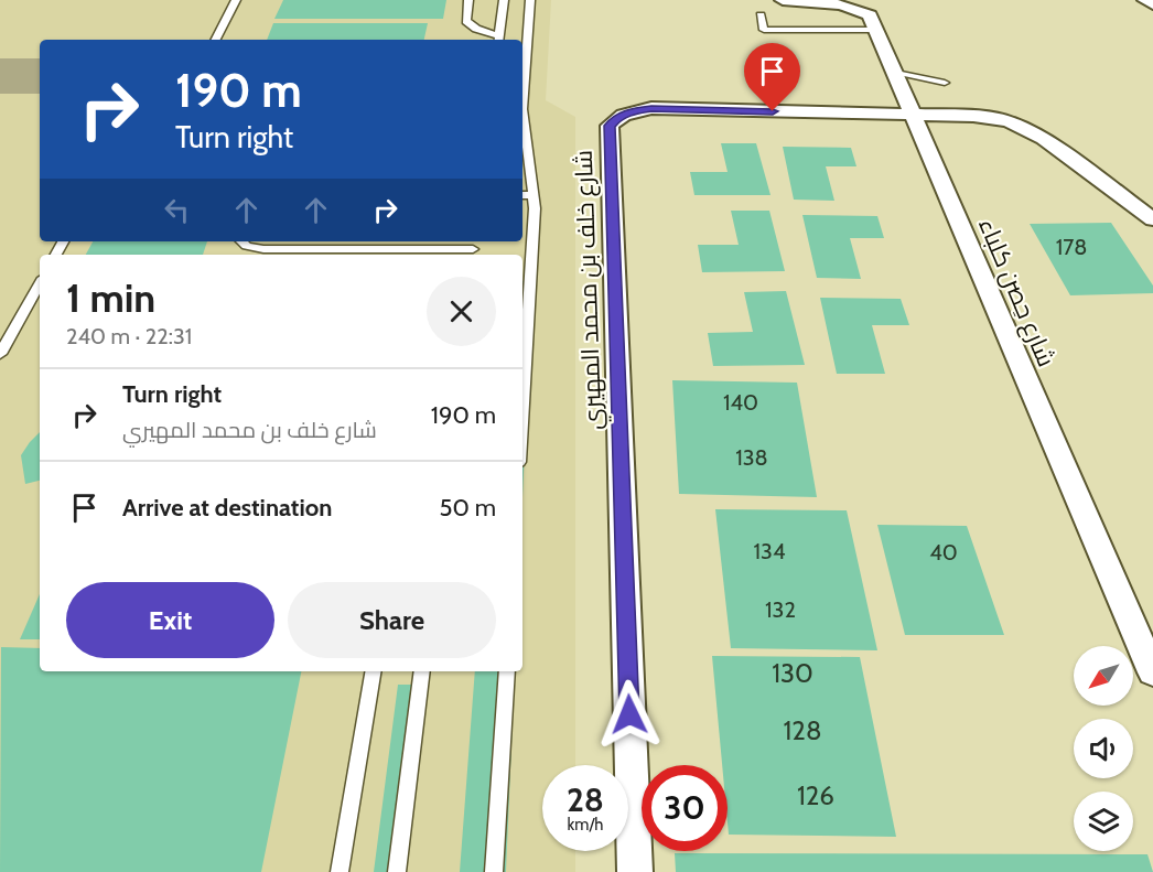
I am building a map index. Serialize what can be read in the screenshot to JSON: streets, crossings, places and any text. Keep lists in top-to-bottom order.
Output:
{
  "streets": {
    "street": ["شارع خلف بن محمد المهيري", "شارع حِصن كلباء"]
  },
  "crossings": [
    ["شارع خلف بن محمد المهيري", "شارع حِصن كلباء"]
  ],
  "house_numbers": [
    "178",
    "140",
    "138",
    "134",
    "40",
    "132",
    "130",
    "128",
    "126"
  ],
  "north": "bottom left",
  "page": {
    "turn": ["190 m", "Turn right"],
    "heading": ["1 min", "240 m · 22:31"],
    "list": [
      {
        "name": "Turn right",
        "note": "شارع خلف بن محمد المهيري",
        "value": "190 m"
      },
      {
        "name": "Arrive at destination",
        "value": "50 m"
      }
    ],
    "buttons": ["Exit", "Share"],
    "speed": "28 km/h",
    "limit": "30"
  }
}
